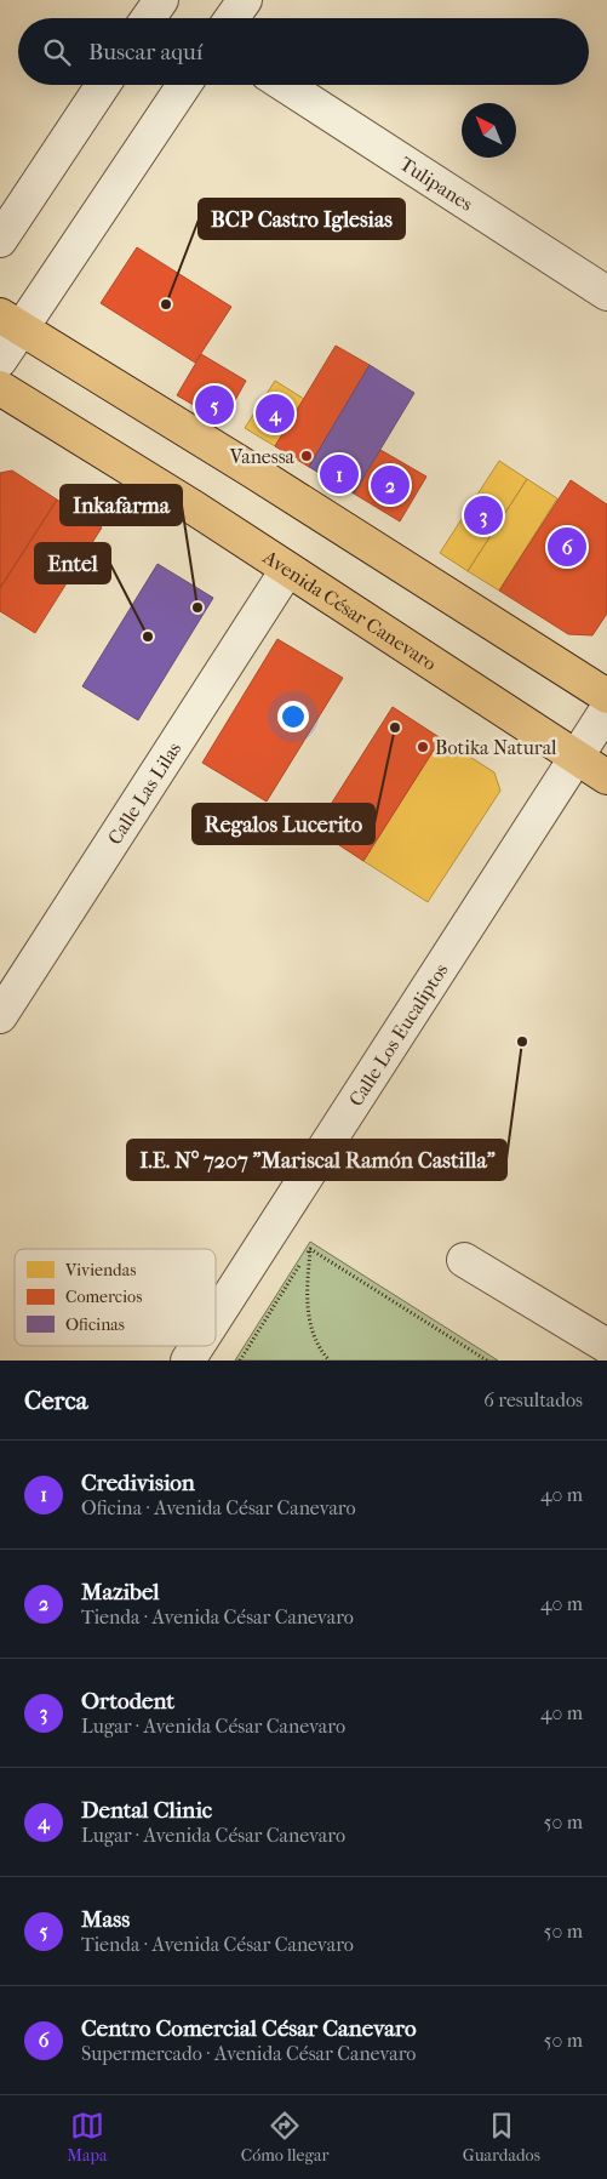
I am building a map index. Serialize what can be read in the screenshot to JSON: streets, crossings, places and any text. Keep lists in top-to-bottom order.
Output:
{
  "streets": {
    "main road": ["Avenida César Canevaro"],
    "street": ["Tulipanes", "Calle Las Lilas", "Calle Los Eucaliptos"]
  },
  "crossings": [
    ["Avenida César Canevaro", "Calle Las Lilas"],
    ["Avenida César Canevaro", "Calle Los Eucaliptos"]
  ],
  "places": [
    "BCP Castro Iglesias",
    "Vanessa",
    "Inkafarma",
    "Entel",
    "Regalos Lucerito",
    "Botika Natural",
    "I.E. N° 7207 \"Mariscal Ramón Castilla\""
  ],
  "legend": ["Viviendas", "Comercios", "Oficinas"],
  "north": "top left",
  "page": {
    "search": "Buscar aquí",
    "pins": [
      "5",
      "4",
      "1",
      "2",
      "3",
      "6"
    ],
    "heading": ["Cerca", "6 resultados"],
    "list": [
      {
        "mark": "1",
        "name": "Credivision",
        "note": "Oficina · Avenida César Canevaro",
        "value": "40 m"
      },
      {
        "mark": "2",
        "name": "Mazibel",
        "note": "Tienda · Avenida César Canevaro",
        "value": "40 m"
      },
      {
        "mark": "3",
        "name": "Ortodent",
        "note": "Lugar · Avenida César Canevaro",
        "value": "40 m"
      },
      {
        "mark": "4",
        "name": "Dental Clinic",
        "note": "Lugar · Avenida César Canevaro",
        "value": "50 m"
      },
      {
        "mark": "5",
        "name": "Mass",
        "note": "Tienda · Avenida César Canevaro",
        "value": "50 m"
      },
      {
        "mark": "6",
        "name": "Centro Comercial César Canevaro",
        "note": "Supermercado · Avenida César Canevaro",
        "value": "50 m"
      }
    ],
    "nav": ["Mapa", "Cómo llegar", "Guardados"]
  }
}
